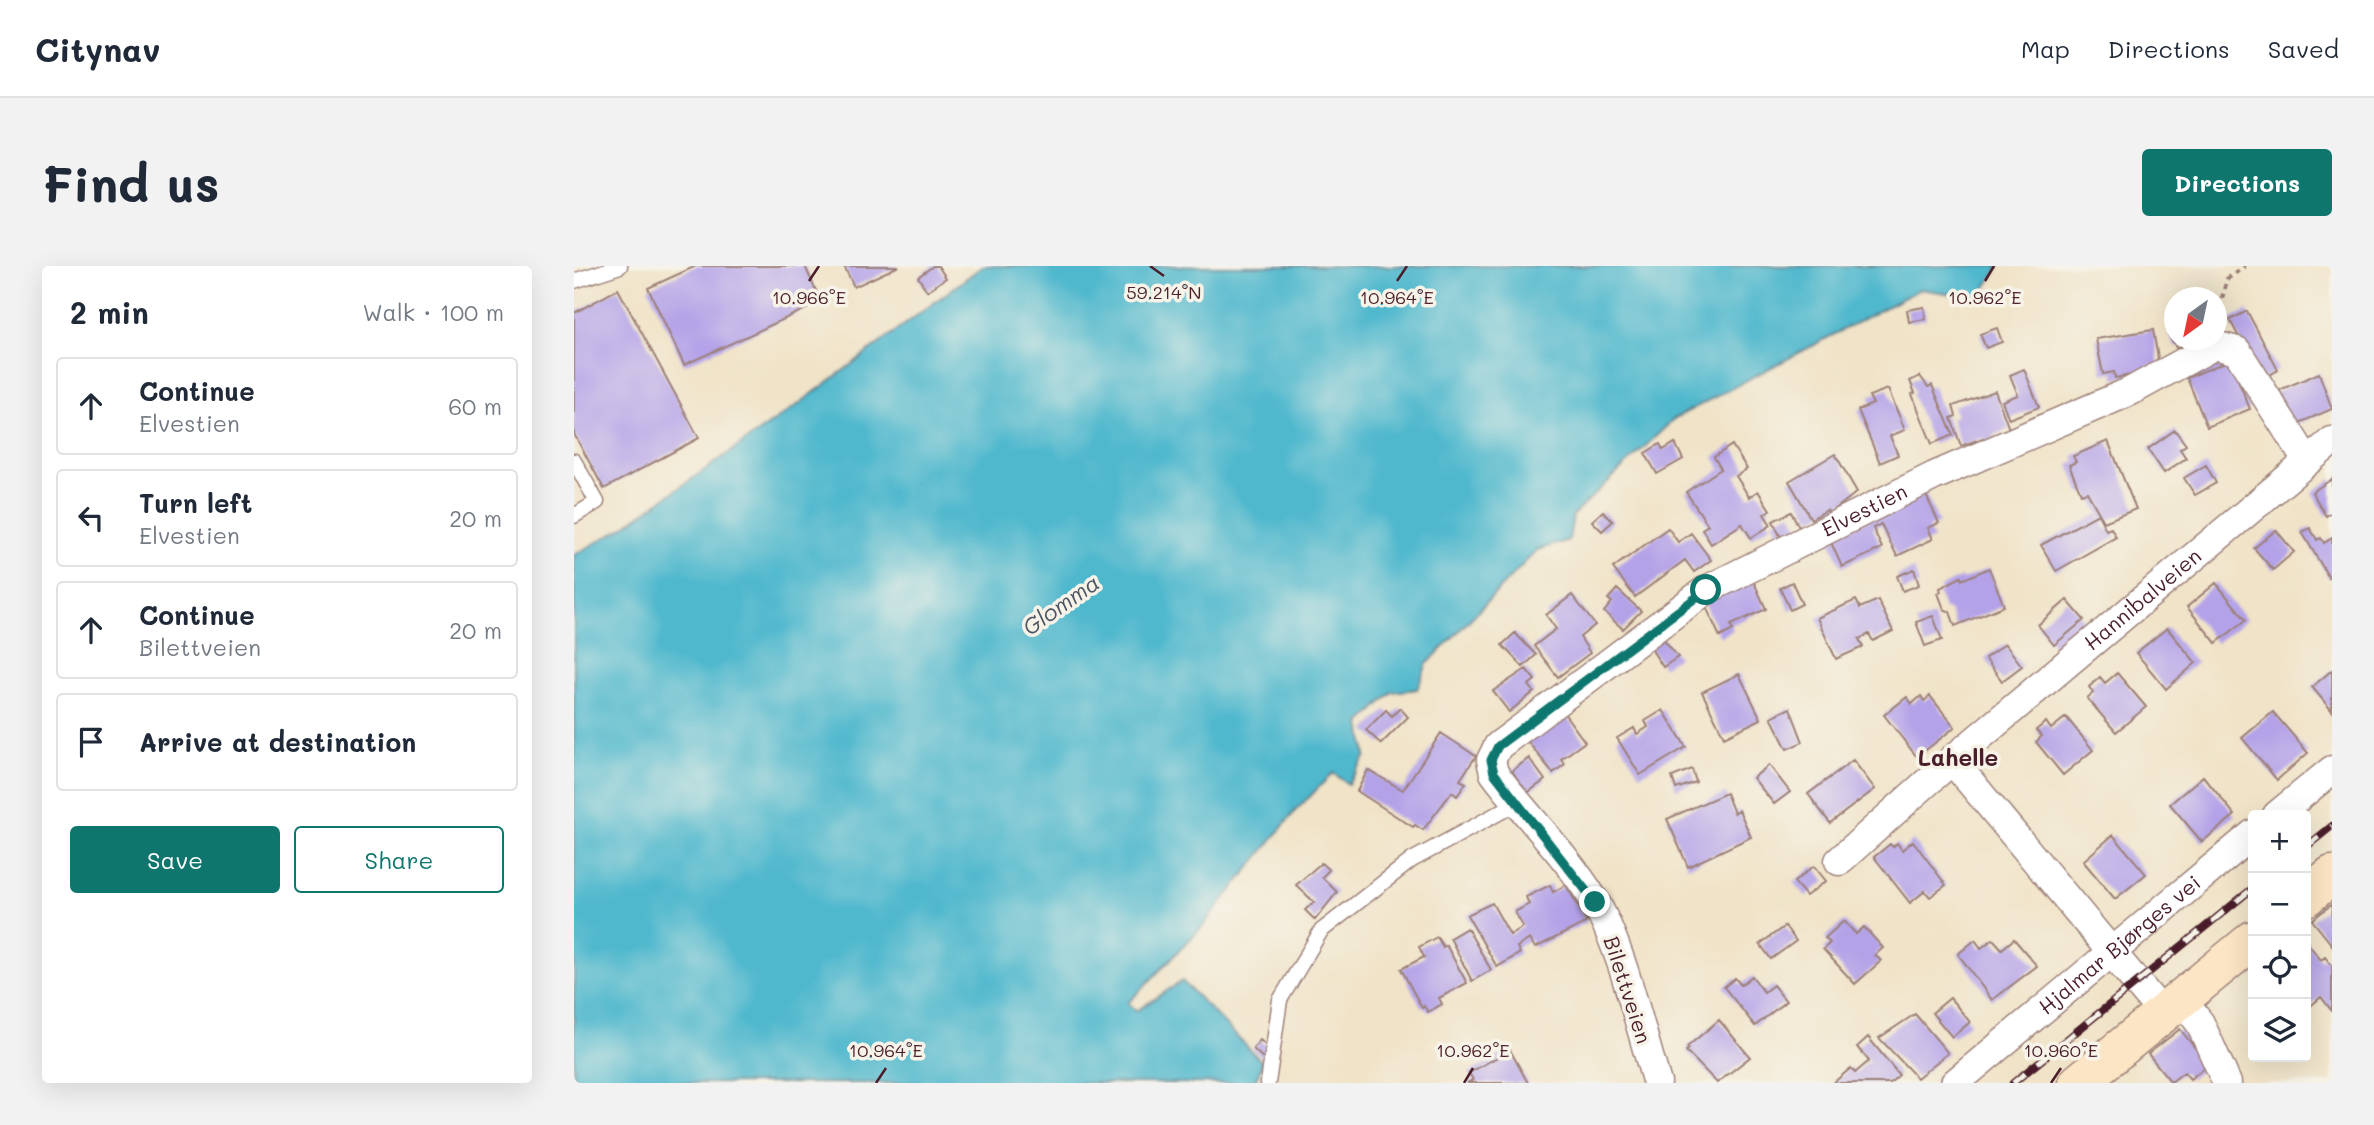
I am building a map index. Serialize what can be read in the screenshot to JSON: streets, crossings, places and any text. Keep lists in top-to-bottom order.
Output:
{
  "streets": {
    "street": [
      "Elvestien",
      "Hannibalveien",
      "Hjalmar Bjørges vei",
      "Bilettveien"
    ]
  },
  "crossings": [
    ["Elvestien", "Hannibalveien"],
    ["Elvestien", "Bilettveien"]
  ],
  "districts": ["Lahelle"],
  "water": ["Glomma"],
  "north": "bottom left",
  "page": {
    "header": "Citynav",
    "nav": ["Map", "Directions", "Saved"],
    "buttons": [
      "Directions",
      ["Save", "Share"]
    ],
    "title": "Find us",
    "heading": ["2 min", "Walk · 100 m"],
    "list": [
      ["Continue", "Elvestien", "60 m"],
      ["Turn left", "Elvestien", "20 m"],
      ["Continue", "Bilettveien", "20 m"],
      "Arrive at destination"
    ],
    "map_buttons": ["+", "−"]
  },
  "coordinates": [
    "59.214°N",
    "10.964°E",
    "10.966°E",
    "10.962°E",
    "10.960°E"
  ]
}
